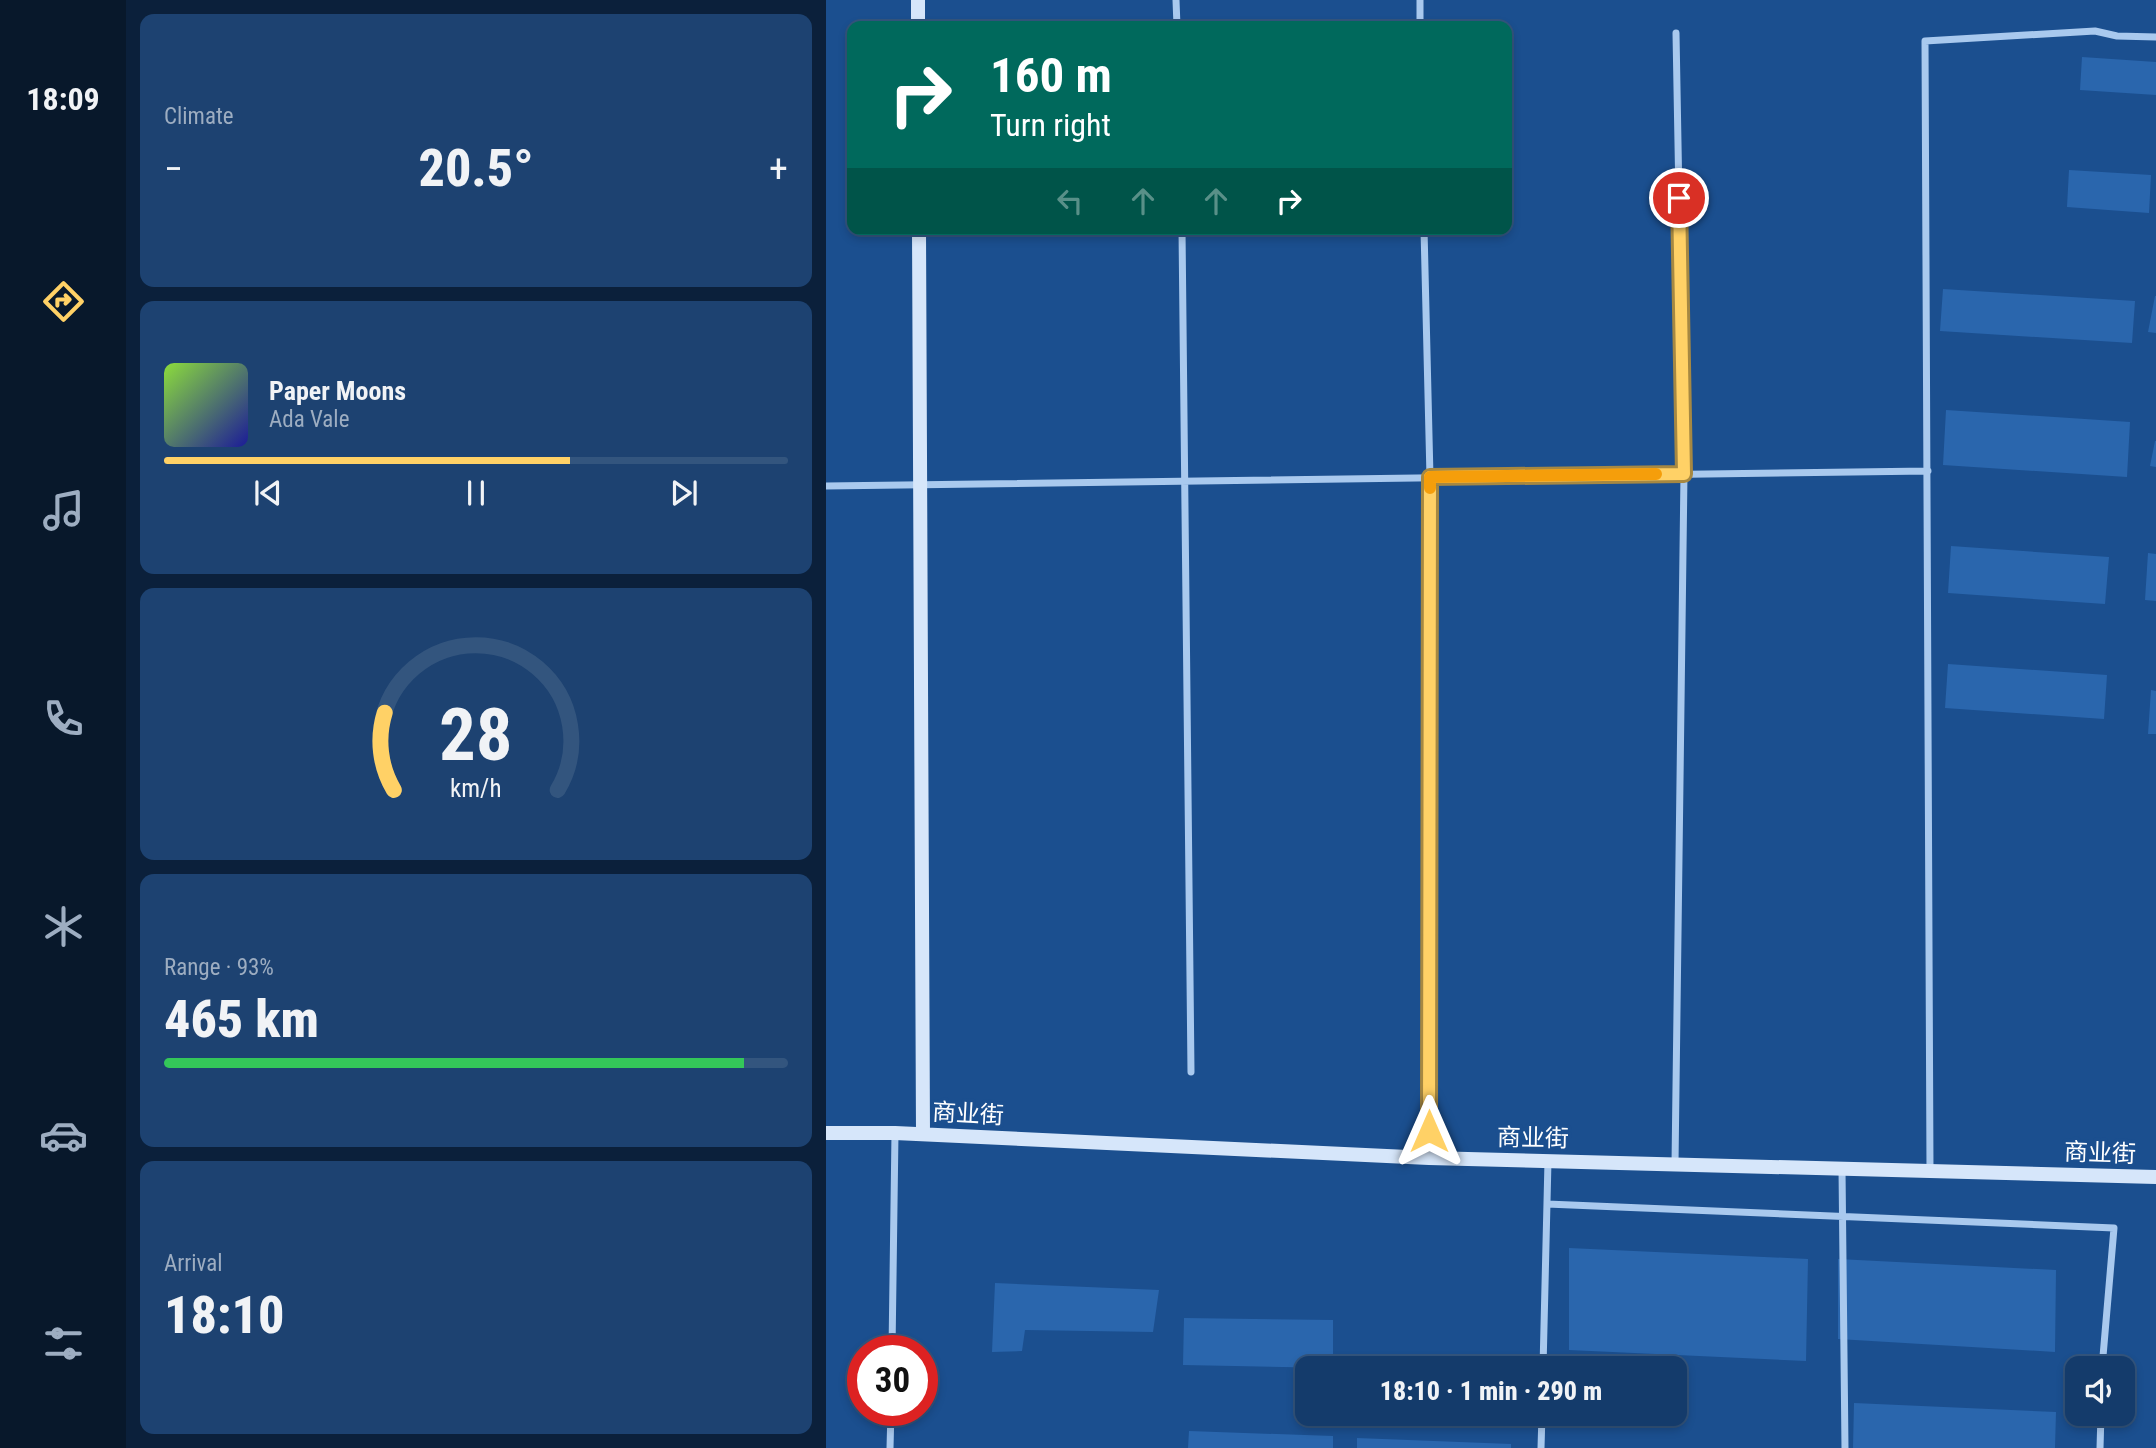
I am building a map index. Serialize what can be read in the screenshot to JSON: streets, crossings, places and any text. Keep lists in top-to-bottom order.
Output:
{
  "streets": {
    "street": ["商业街"]
  },
  "page": {
    "tabs": "18:09",
    "tile": [
      "Climate",
      ["Range · 93%", "465 km"],
      ["Arrival", "18:10"]
    ],
    "turn": ["160 m", "Turn right"],
    "heat": ["−", "20.5°", "+"],
    "song": ["Paper Moons", "Ada Vale"],
    "limit": "30",
    "trip": "18:10 · 1 min · 290 m",
    "gauge": ["28", "km/h"]
  }
}
